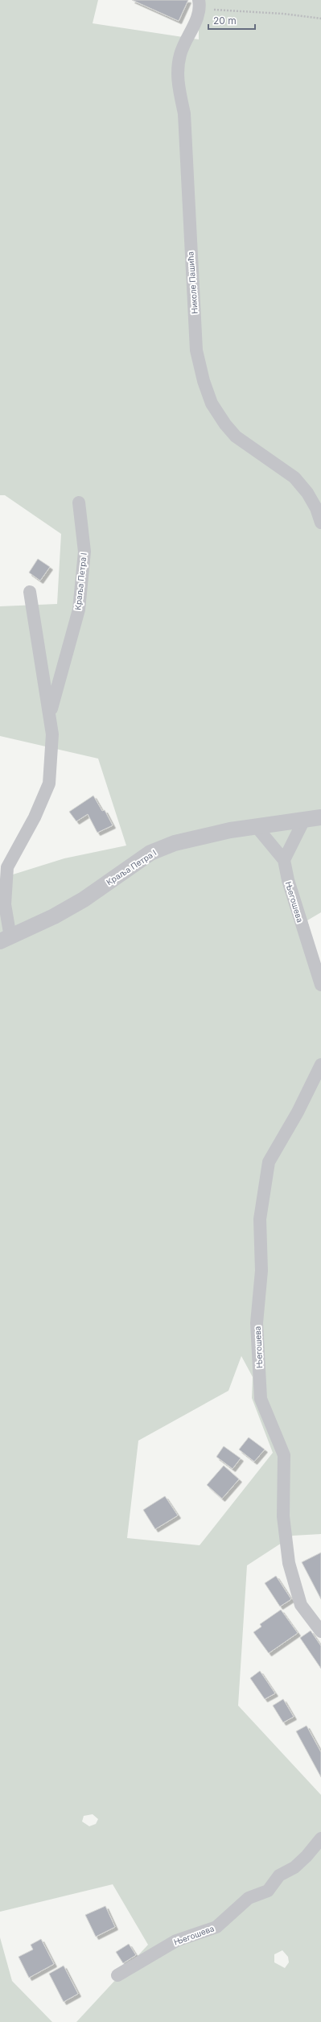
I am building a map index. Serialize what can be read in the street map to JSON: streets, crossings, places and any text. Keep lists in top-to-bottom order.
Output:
{
  "streets": {
    "street": ["Николе Пашића", "Краља Петра I", "Његошева"]
  },
  "crossings": [
    ["Краља Петра I", "Његошева"]
  ],
  "scale_bar": "20 m"
}
